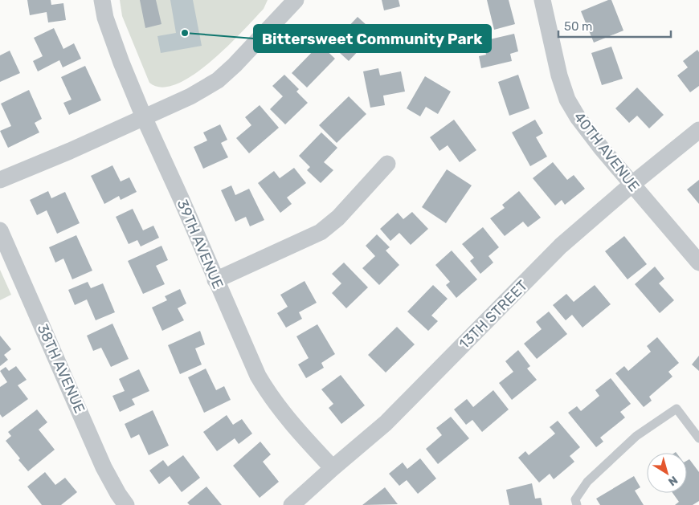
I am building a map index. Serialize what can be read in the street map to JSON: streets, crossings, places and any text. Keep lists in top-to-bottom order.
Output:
{
  "streets": {
    "street": [
      "40TH AVENUE",
      "39TH AVENUE",
      "13TH STREET",
      "38TH AVENUE"
    ]
  },
  "crossings": [
    ["40TH AVENUE", "13TH STREET"],
    ["39TH AVENUE", "13TH STREET"]
  ],
  "places": ["Bittersweet Community Park"],
  "scale_bar": "50 m",
  "north": "bottom right"
}
